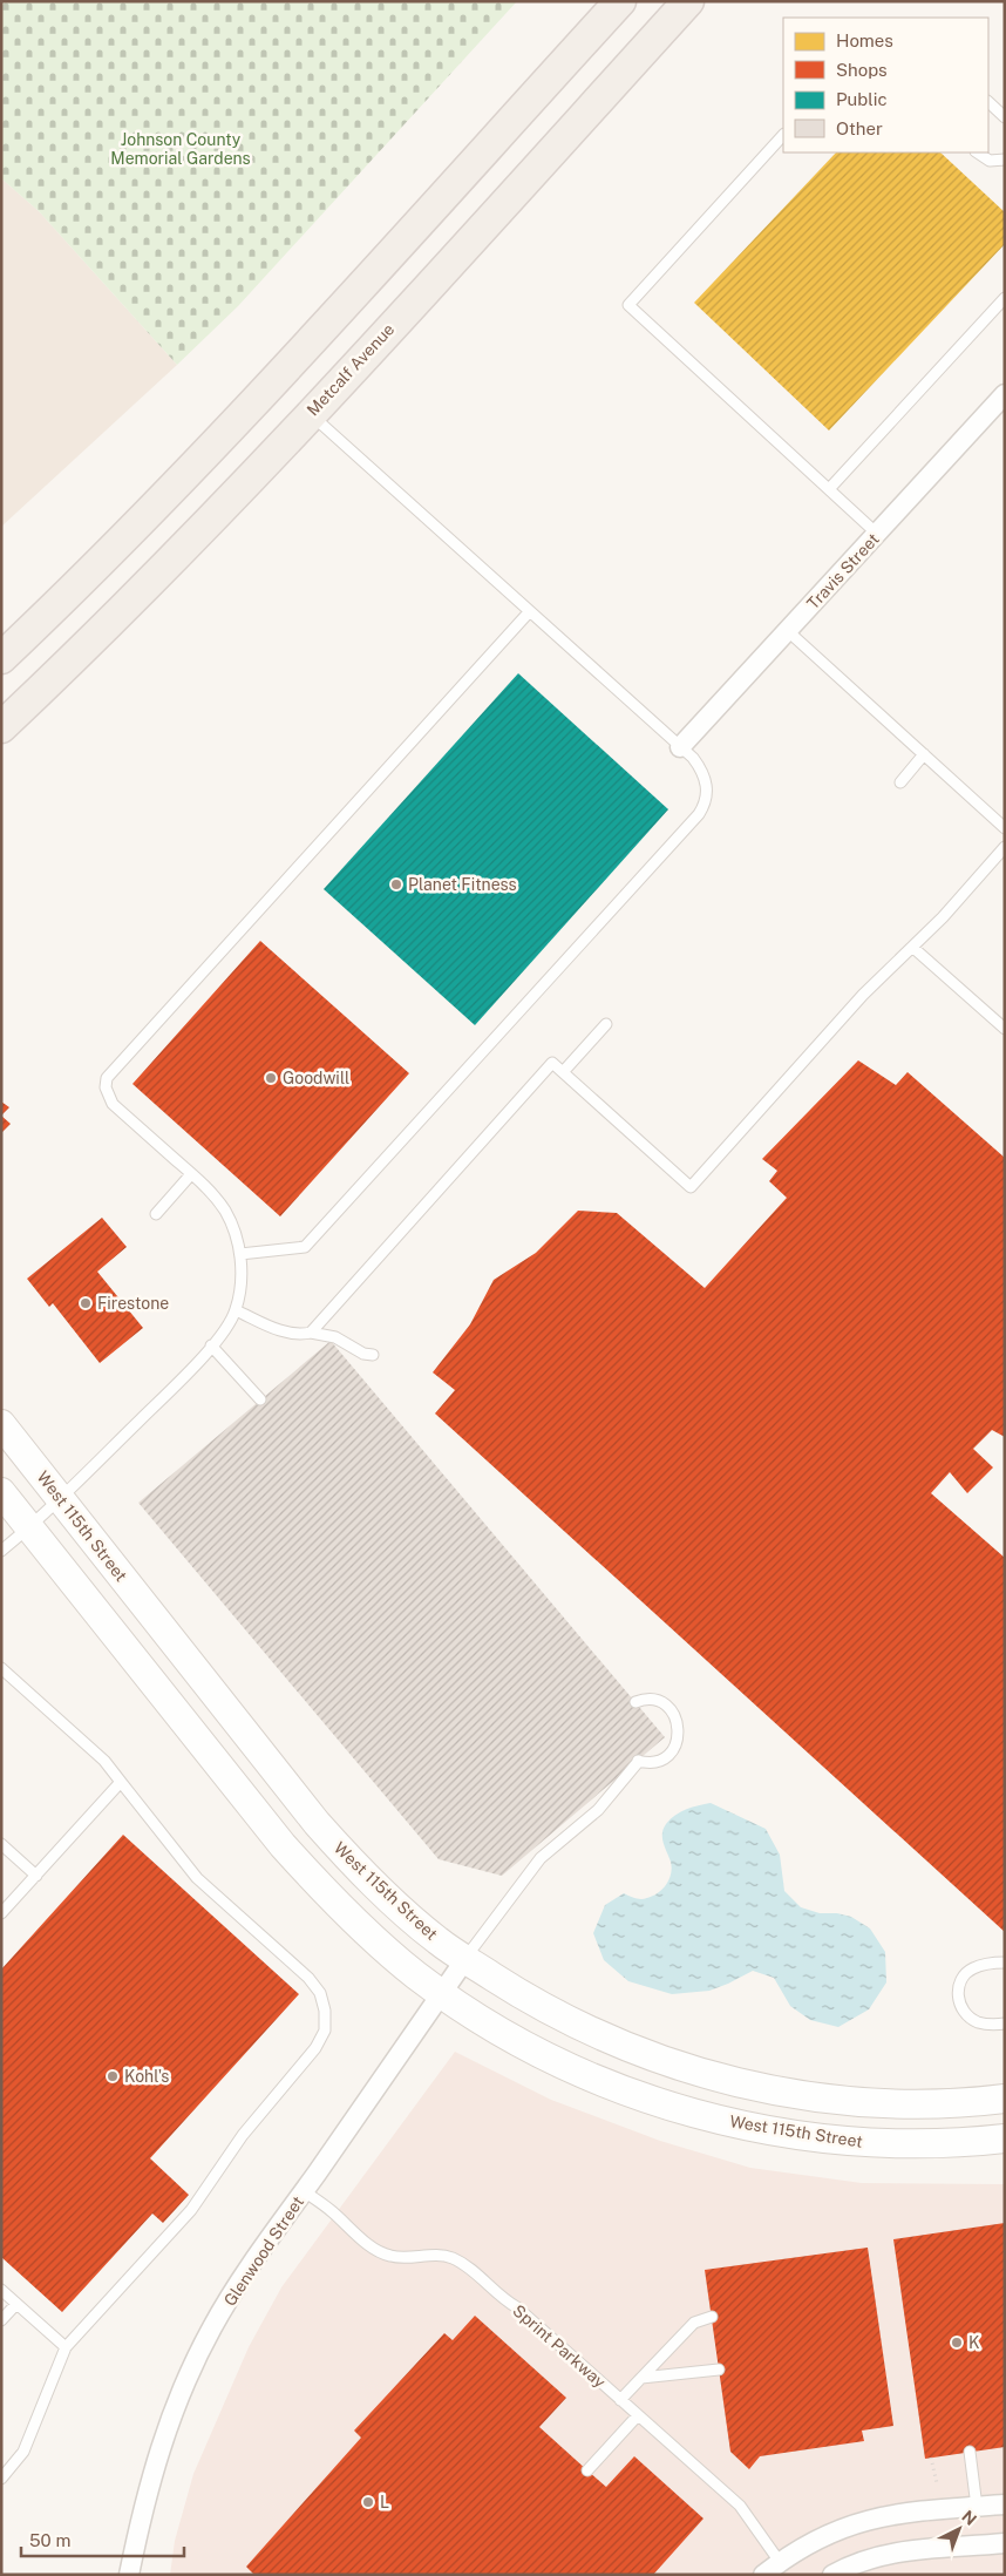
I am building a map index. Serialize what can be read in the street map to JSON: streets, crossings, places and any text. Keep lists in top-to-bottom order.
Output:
{
  "streets": {
    "main road": ["Metcalf Avenue"],
    "street": ["Travis Street", "West 115th Street", "Glenwood Street"],
    "lane": ["Sprint Parkway"]
  },
  "crossings": [
    ["West 115th Street", "Glenwood Street"],
    ["Glenwood Street", "Sprint Parkway"]
  ],
  "parks": ["Johnson County Memorial Gardens"],
  "places": [
    "Planet Fitness",
    "Goodwill",
    "Firestone",
    "Kohl's",
    "K",
    "L"
  ],
  "legend": [
    "Homes",
    "Shops",
    "Public",
    "Other"
  ],
  "scale_bar": "50 m",
  "north": "top right"
}
